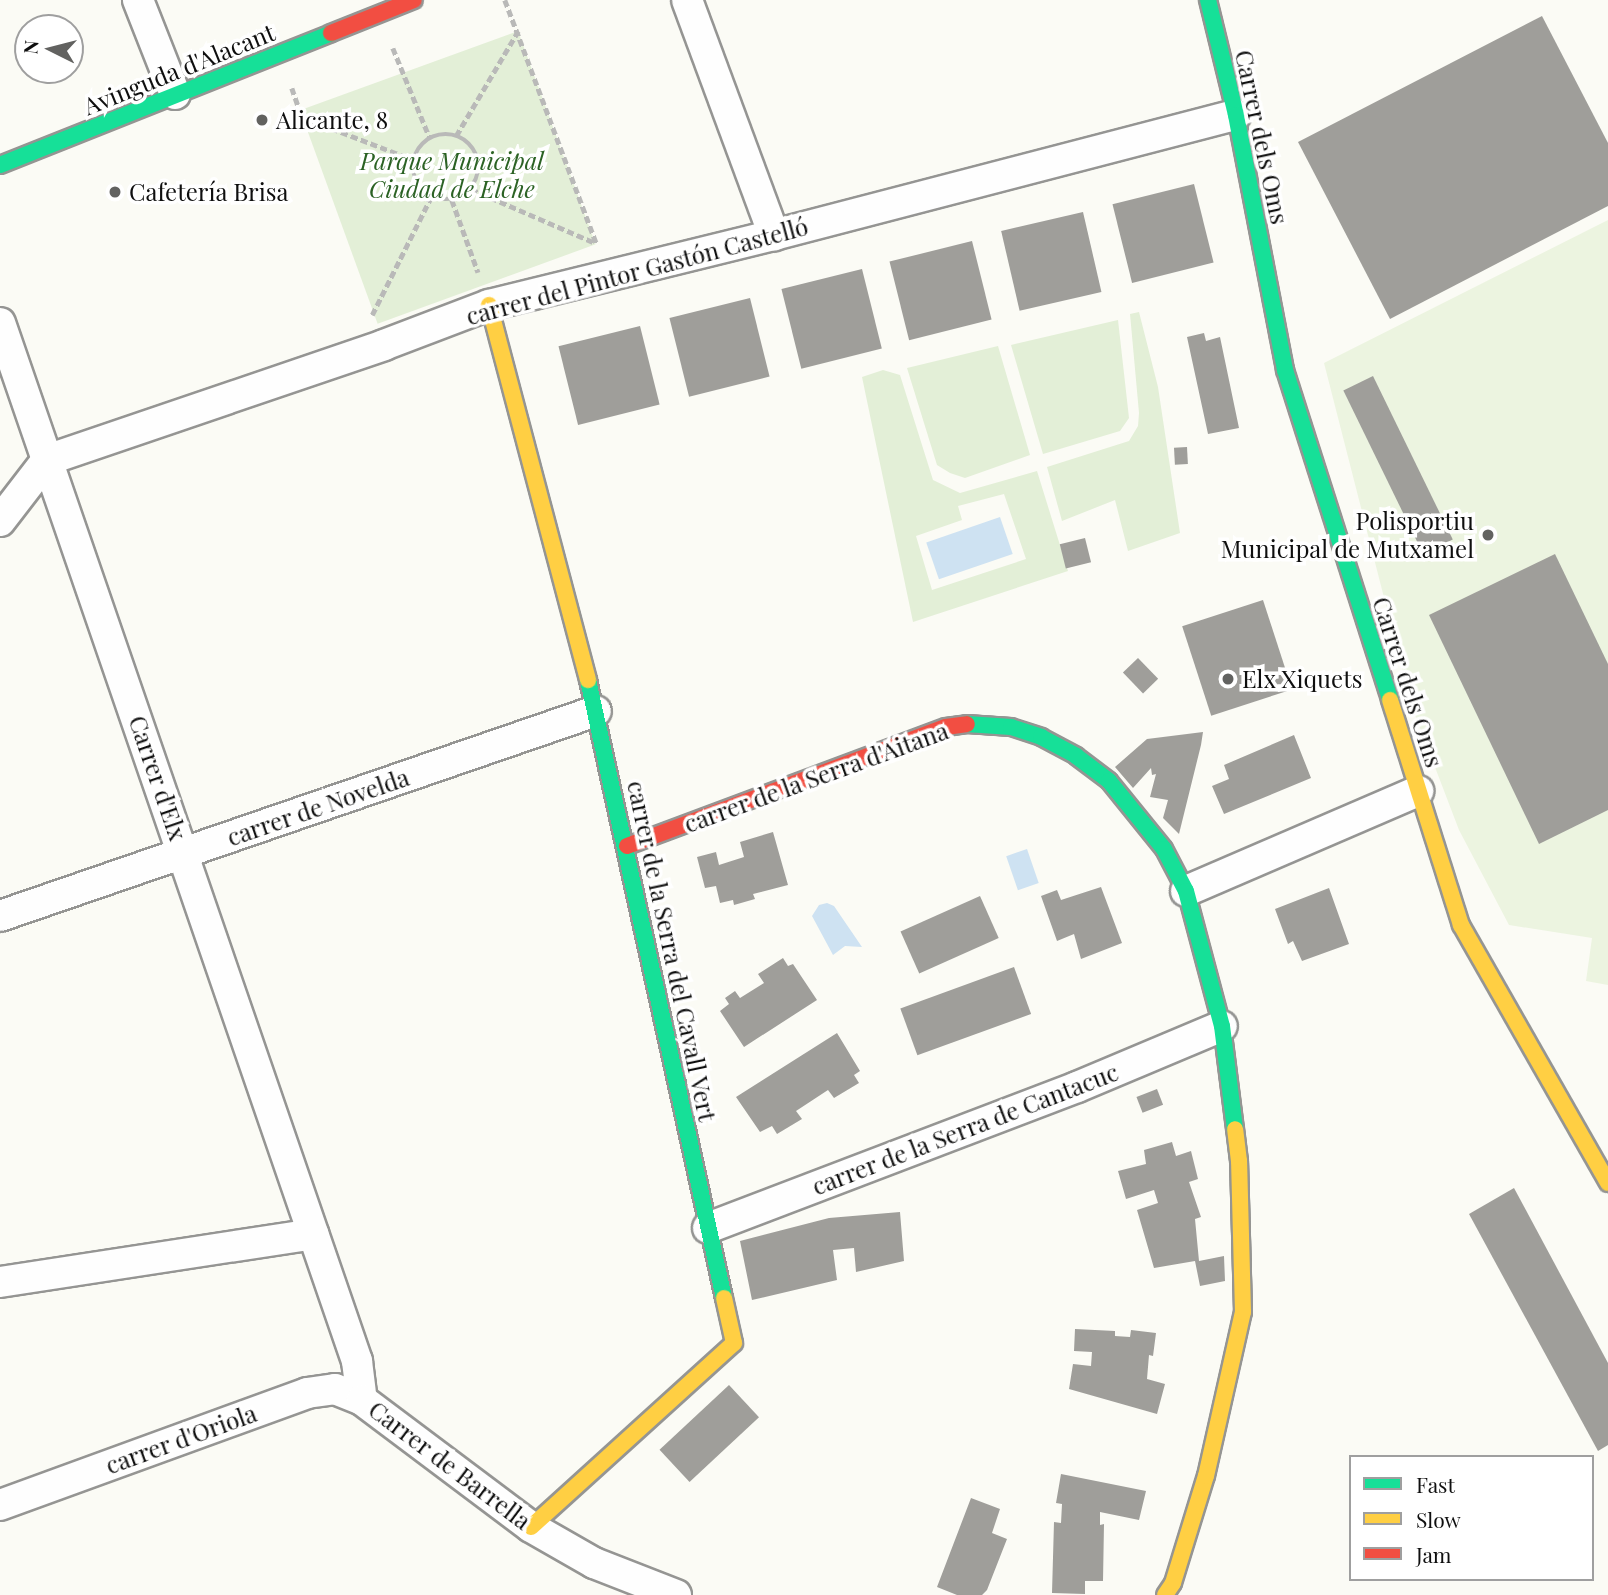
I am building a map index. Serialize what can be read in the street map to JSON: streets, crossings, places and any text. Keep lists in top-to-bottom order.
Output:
{
  "streets": {
    "street": [
      "Avinguda d'Alacant",
      "Carrer dels Oms",
      "carrer del Pintor Gastón Castelló",
      "carrer de la Serra d'Aitana",
      "Carrer d'Elx",
      "carrer de Novelda",
      "carrer de la Serra del Cavall Vert",
      "carrer de la Serra de Cantacuc",
      "carrer d'Oriola",
      "Carrer de Barrella"
    ]
  },
  "crossings": [
    ["Carrer dels Oms", "carrer del Pintor Gastón Castelló"],
    ["carrer del Pintor Gastón Castelló", "Carrer d'Elx"],
    ["carrer del Pintor Gastón Castelló", "carrer de la Serra del Cavall Vert"],
    ["carrer de la Serra d'Aitana", "carrer de la Serra del Cavall Vert"],
    ["carrer de la Serra d'Aitana", "carrer de la Serra de Cantacuc"],
    ["Carrer d'Elx", "carrer de Novelda"],
    ["Carrer d'Elx", "Carrer de Barrella"],
    ["carrer de Novelda", "carrer de la Serra del Cavall Vert"],
    ["carrer de la Serra del Cavall Vert", "carrer de la Serra de Cantacuc"],
    ["carrer de la Serra del Cavall Vert", "Carrer de Barrella"],
    ["carrer d'Oriola", "Carrer de Barrella"]
  ],
  "parks": ["Parque Municipal Ciudad de Elche"],
  "places": [
    "Alicante, 8",
    "Cafetería Brisa",
    "Polisportiu Municipal de Mutxamel",
    "Elx Xiquets"
  ],
  "legend": ["Fast", "Slow", "Jam"],
  "north": "left"
}
